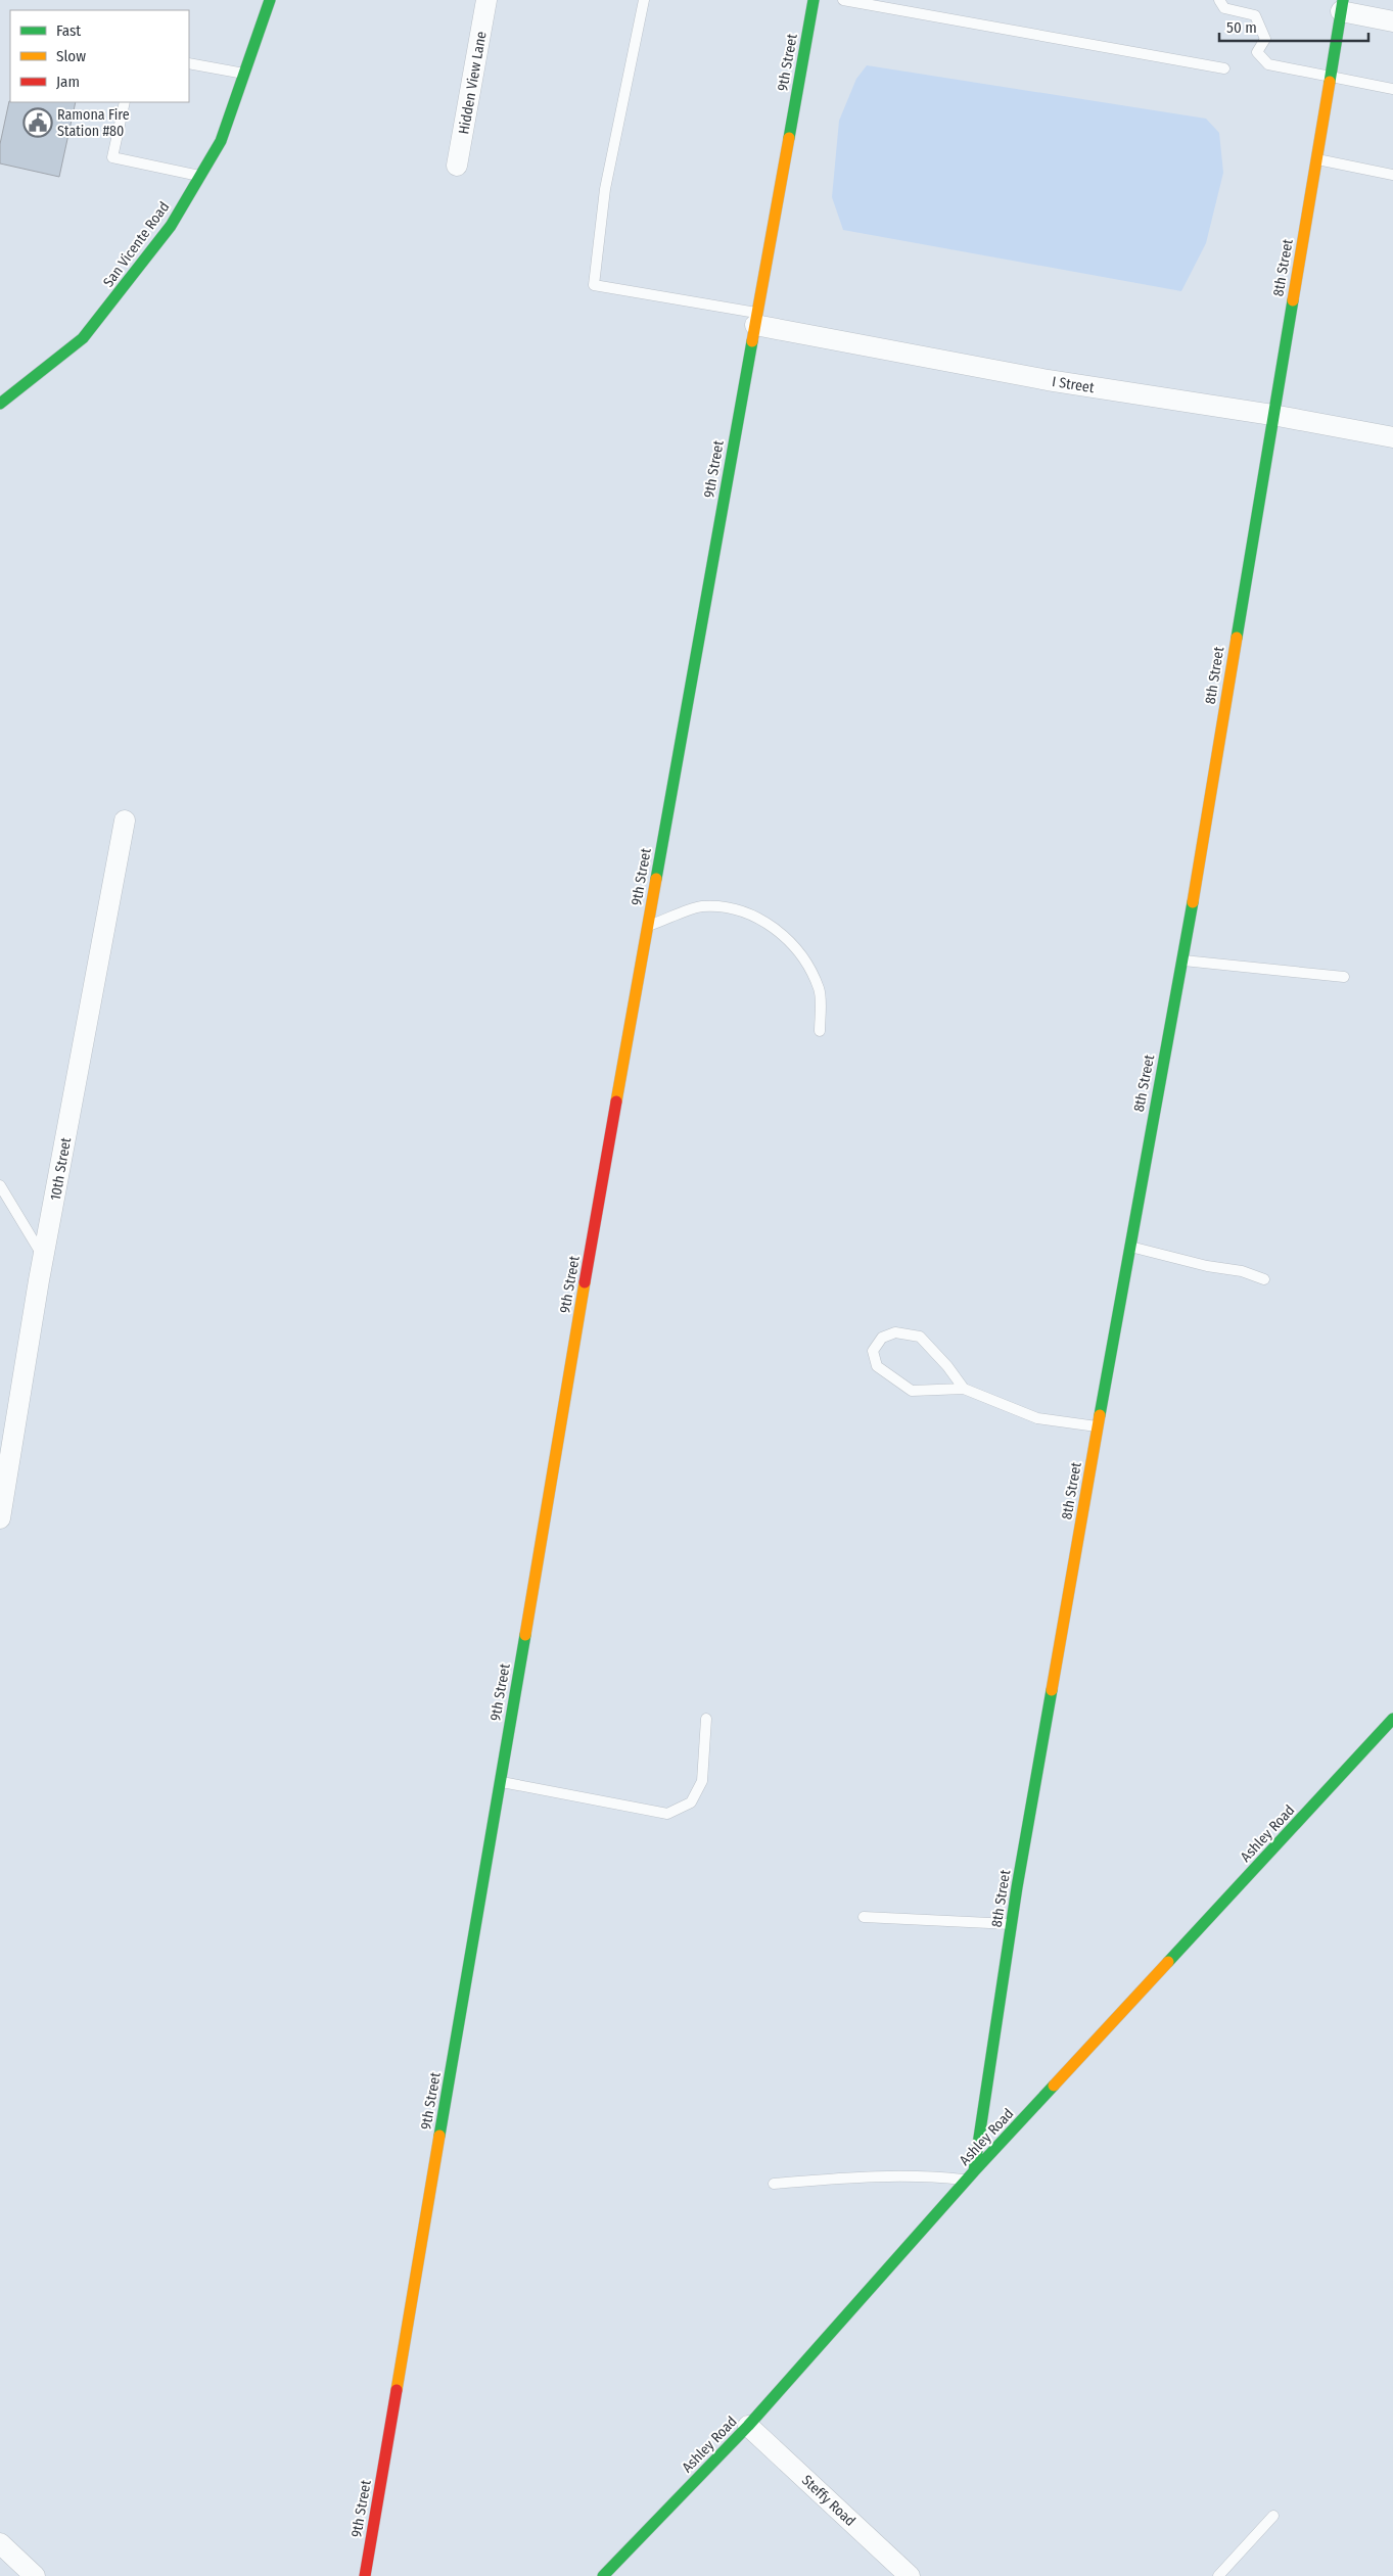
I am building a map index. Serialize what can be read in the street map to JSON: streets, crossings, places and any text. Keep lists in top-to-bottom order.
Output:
{
  "streets": {
    "street": [
      "9th Street",
      "Hidden View Lane",
      "San Vicente Road",
      "8th Street",
      "I Street",
      "10th Street",
      "Ashley Road",
      "Steffy Road"
    ]
  },
  "crossings": [
    ["9th Street", "I Street"],
    ["8th Street", "I Street"],
    ["8th Street", "Ashley Road"],
    ["Ashley Road", "Steffy Road"]
  ],
  "places": {
    "public building": ["Ramona Fire Station #80"]
  },
  "legend": ["Fast", "Slow", "Jam"],
  "scale_bar": "50 m"
}
